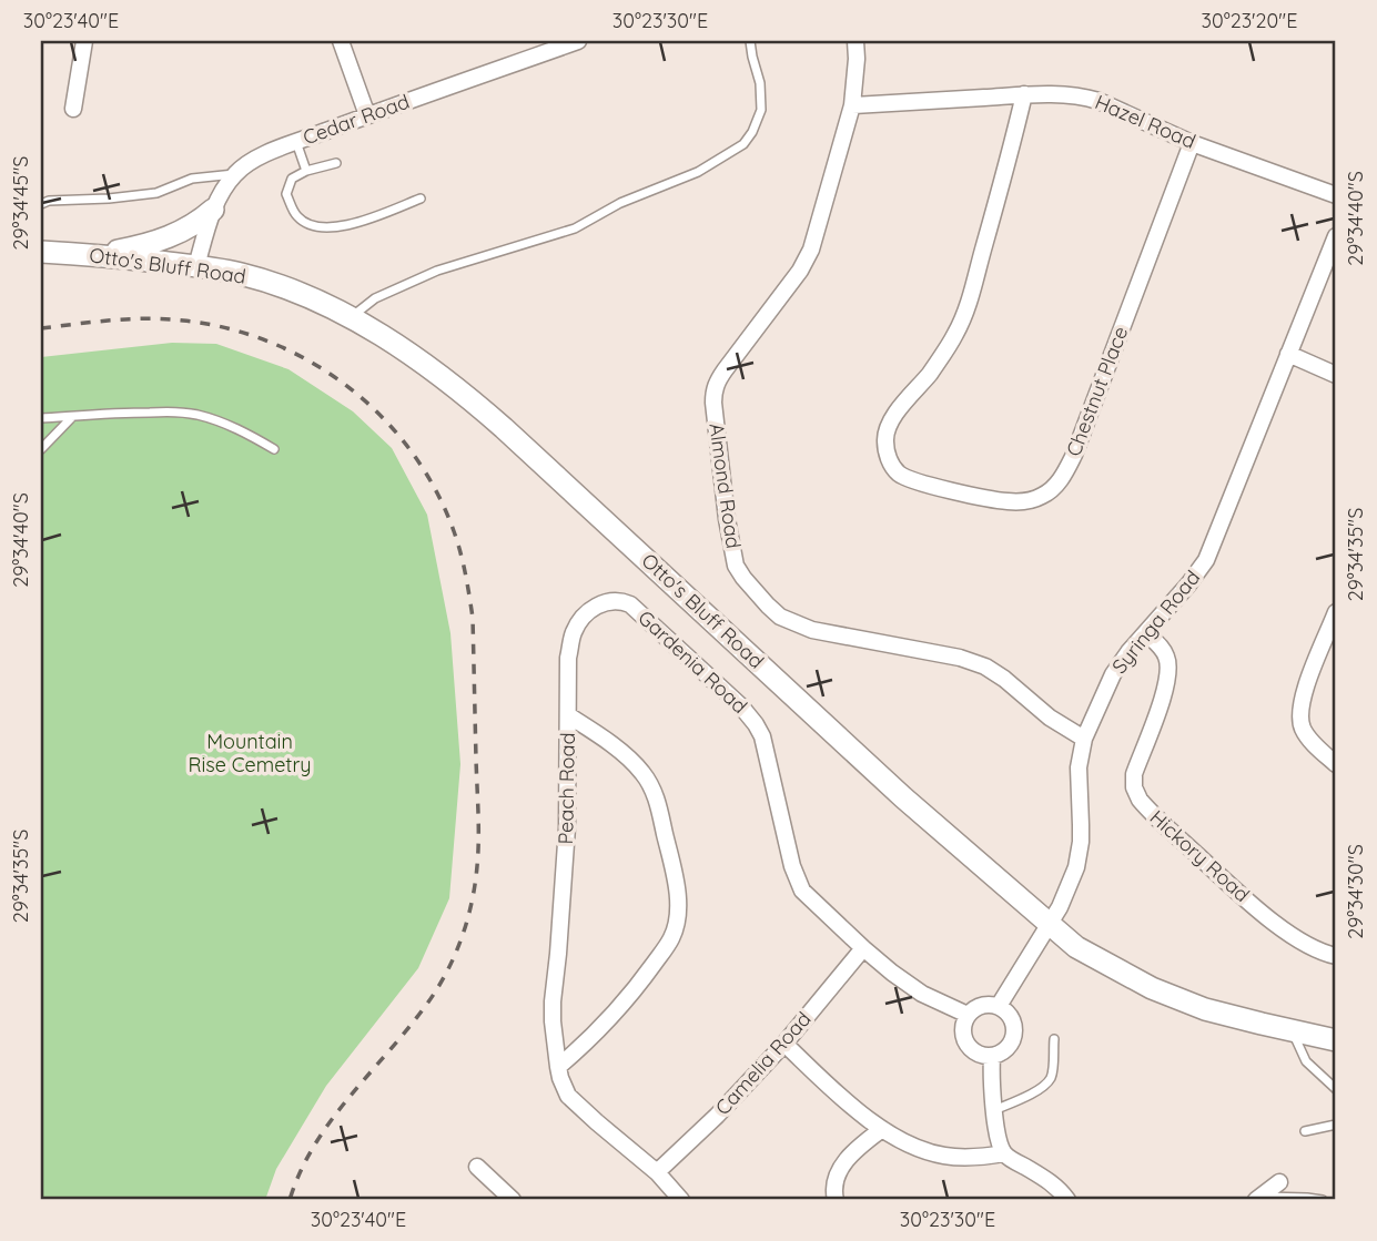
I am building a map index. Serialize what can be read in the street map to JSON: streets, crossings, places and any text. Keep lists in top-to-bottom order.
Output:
{
  "streets": {
    "main road": ["Otto's Bluff Road"],
    "street": [
      "Cedar Road",
      "Hazel Road",
      "Chestnut Place",
      "Almond Road",
      "Syringa Road",
      "Gardenia Road",
      "Peach Road",
      "Hickory Road",
      "Camelia Road"
    ]
  },
  "crossings": [
    ["Cedar Road", "Otto's Bluff Road"],
    ["Hazel Road", "Chestnut Place"],
    ["Hazel Road", "Almond Road"],
    ["Otto's Bluff Road", "Syringa Road"],
    ["Almond Road", "Syringa Road"],
    ["Syringa Road", "Gardenia Road"],
    ["Syringa Road", "Hickory Road"],
    ["Gardenia Road", "Peach Road"],
    ["Gardenia Road", "Camelia Road"],
    ["Peach Road", "Camelia Road"]
  ],
  "parks": ["Mountain Rise Cemetry"],
  "coordinates": [
    "30°23'40\"E",
    "30°23'30\"E",
    "30°23'20\"E",
    "29°34'45\"S",
    "29°34'40\"S",
    "29°34'35\"S",
    "29°34'30\"S"
  ]
}
